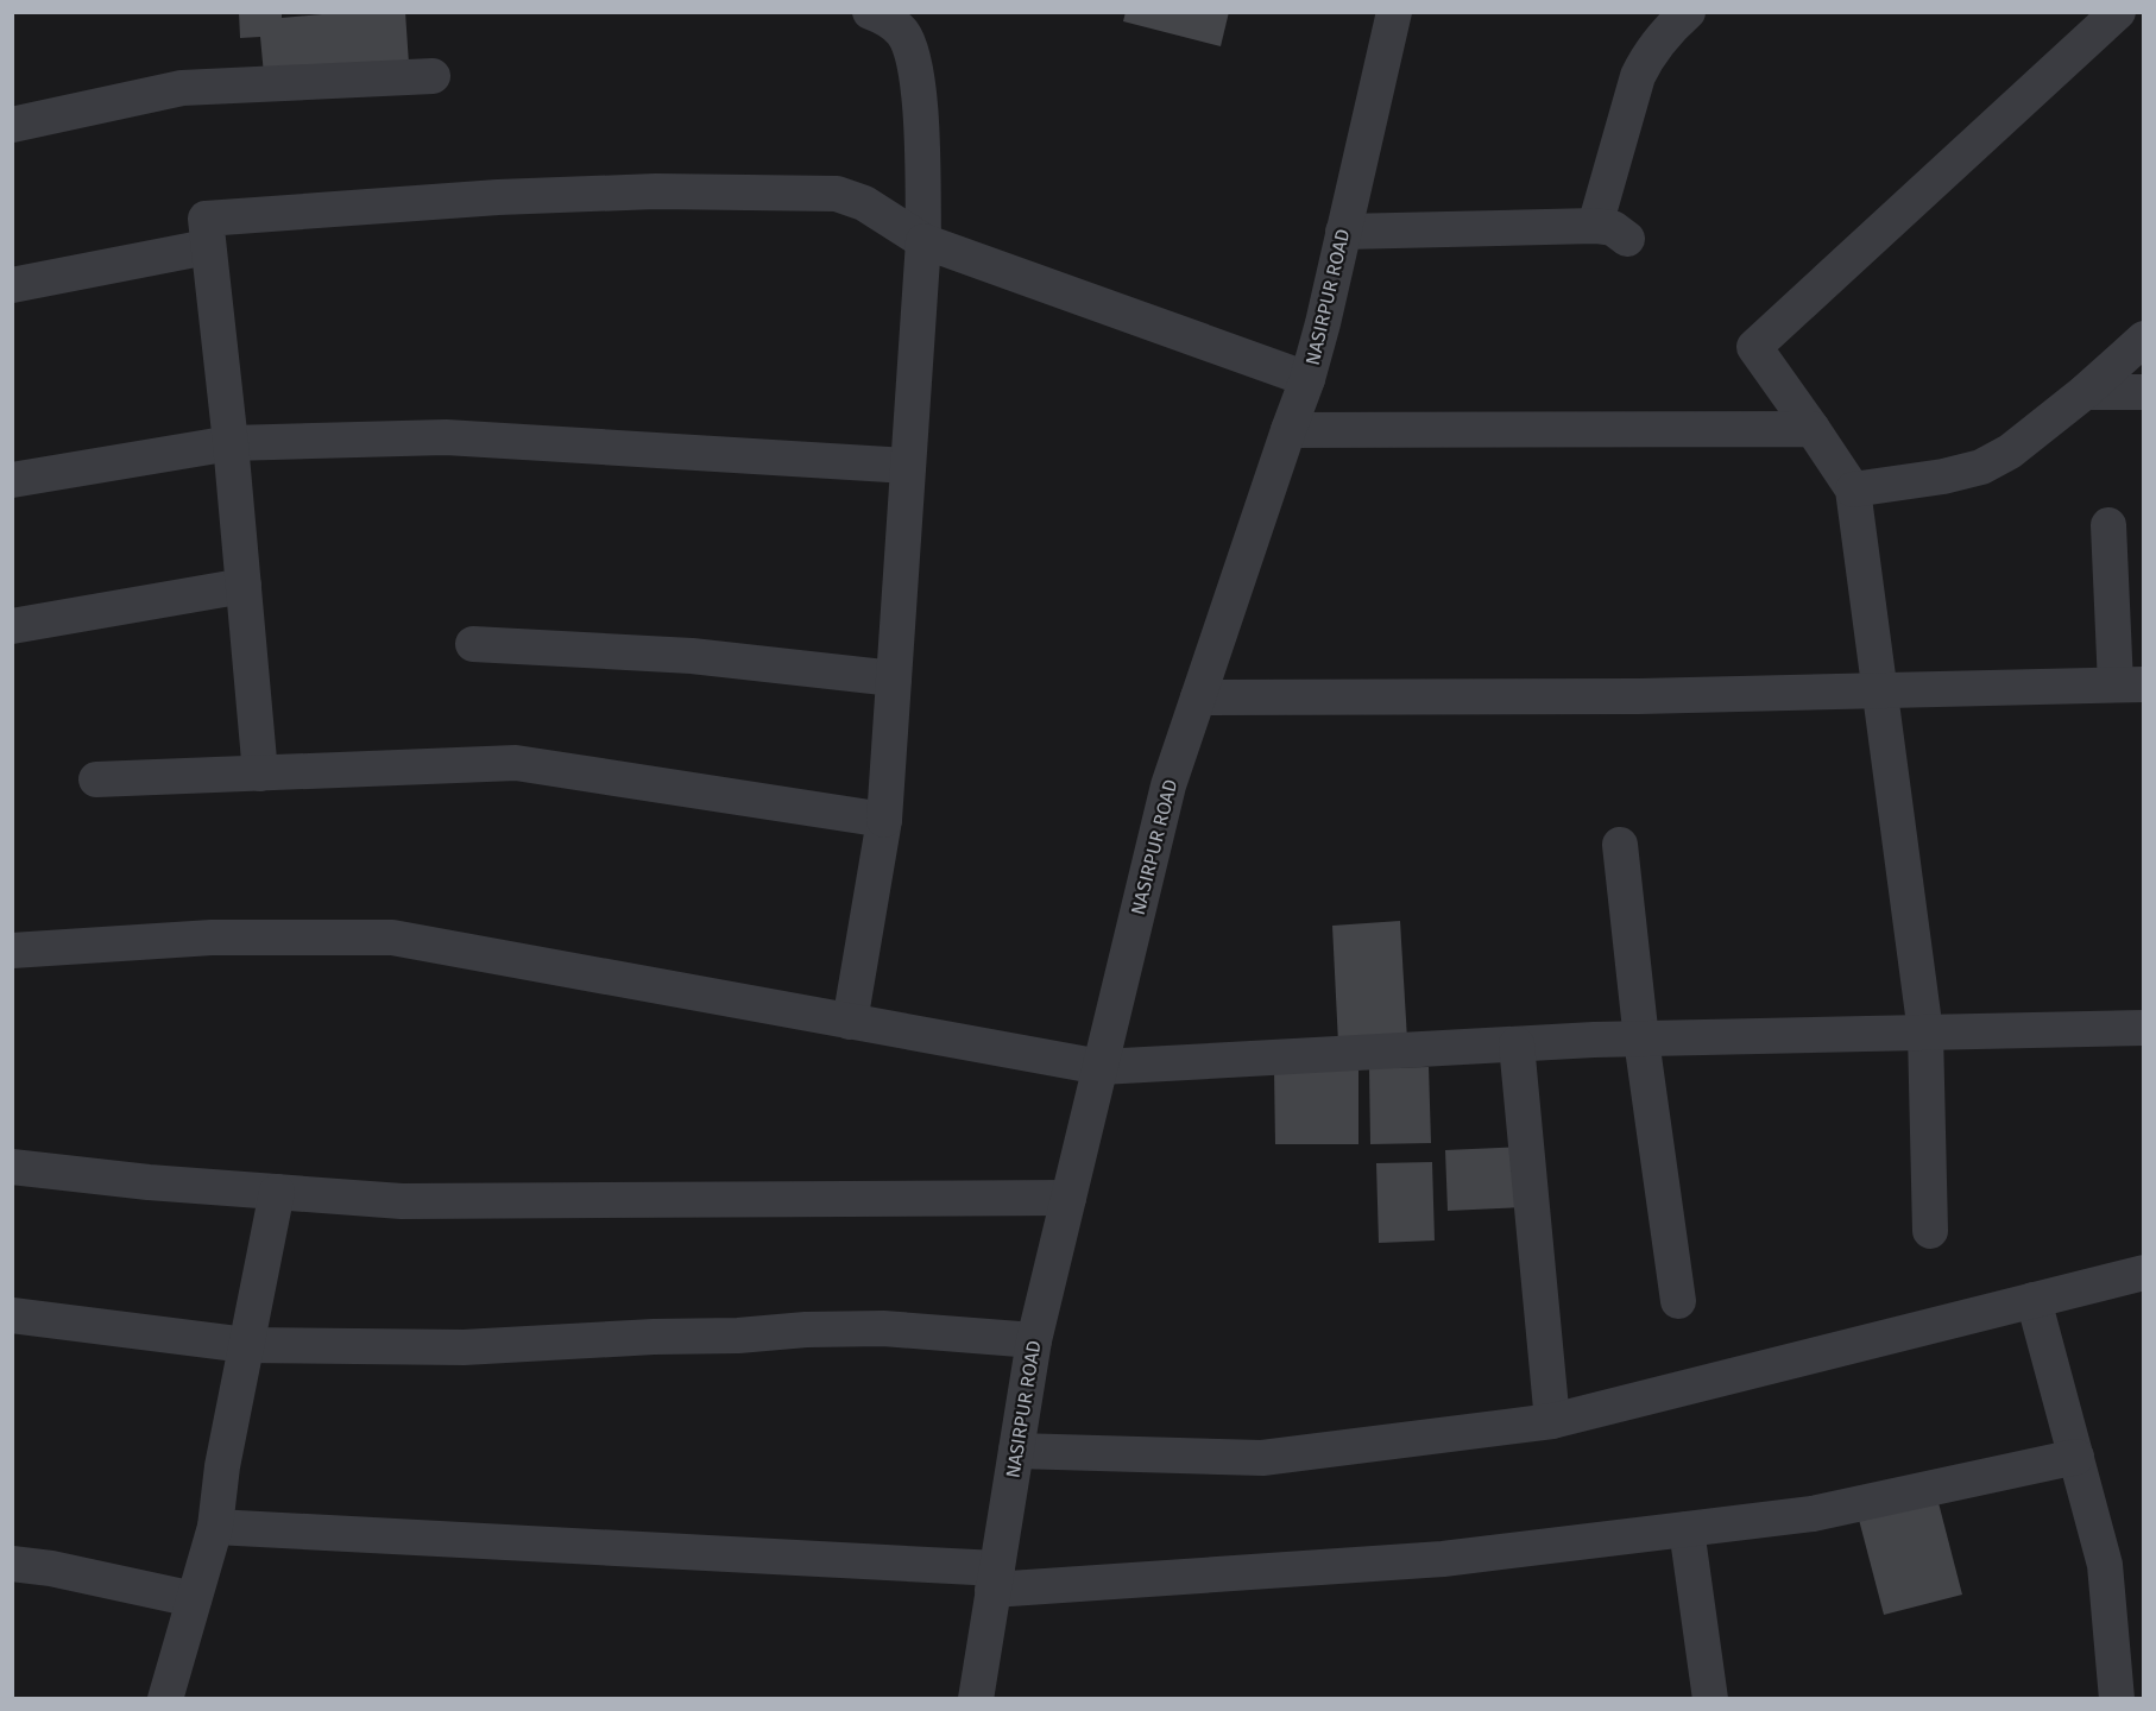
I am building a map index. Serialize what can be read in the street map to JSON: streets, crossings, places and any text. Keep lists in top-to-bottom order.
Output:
{
  "streets": {
    "street": ["NASIRPUR ROAD"]
  }
}
